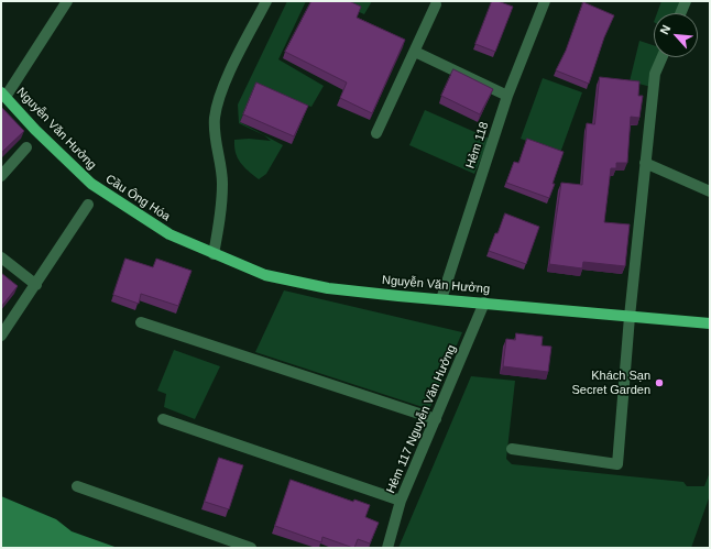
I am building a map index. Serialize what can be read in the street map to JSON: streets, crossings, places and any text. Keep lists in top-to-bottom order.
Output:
{
  "streets": {
    "main road": ["Nguyễn Văn Hưởng", "Cầu Ông Hóa"],
    "street": ["Hẻm 118", "Hẻm 117 Nguyễn Văn Hưởng"]
  },
  "crossings": [
    ["Nguyễn Văn Hưởng", "Hẻm 118"],
    ["Nguyễn Văn Hưởng", "Cầu Ông Hóa"],
    ["Nguyễn Văn Hưởng", "Hẻm 117 Nguyễn Văn Hưởng"]
  ],
  "places": ["Khách Sạn Secret Garden"],
  "north": "top left"
}
